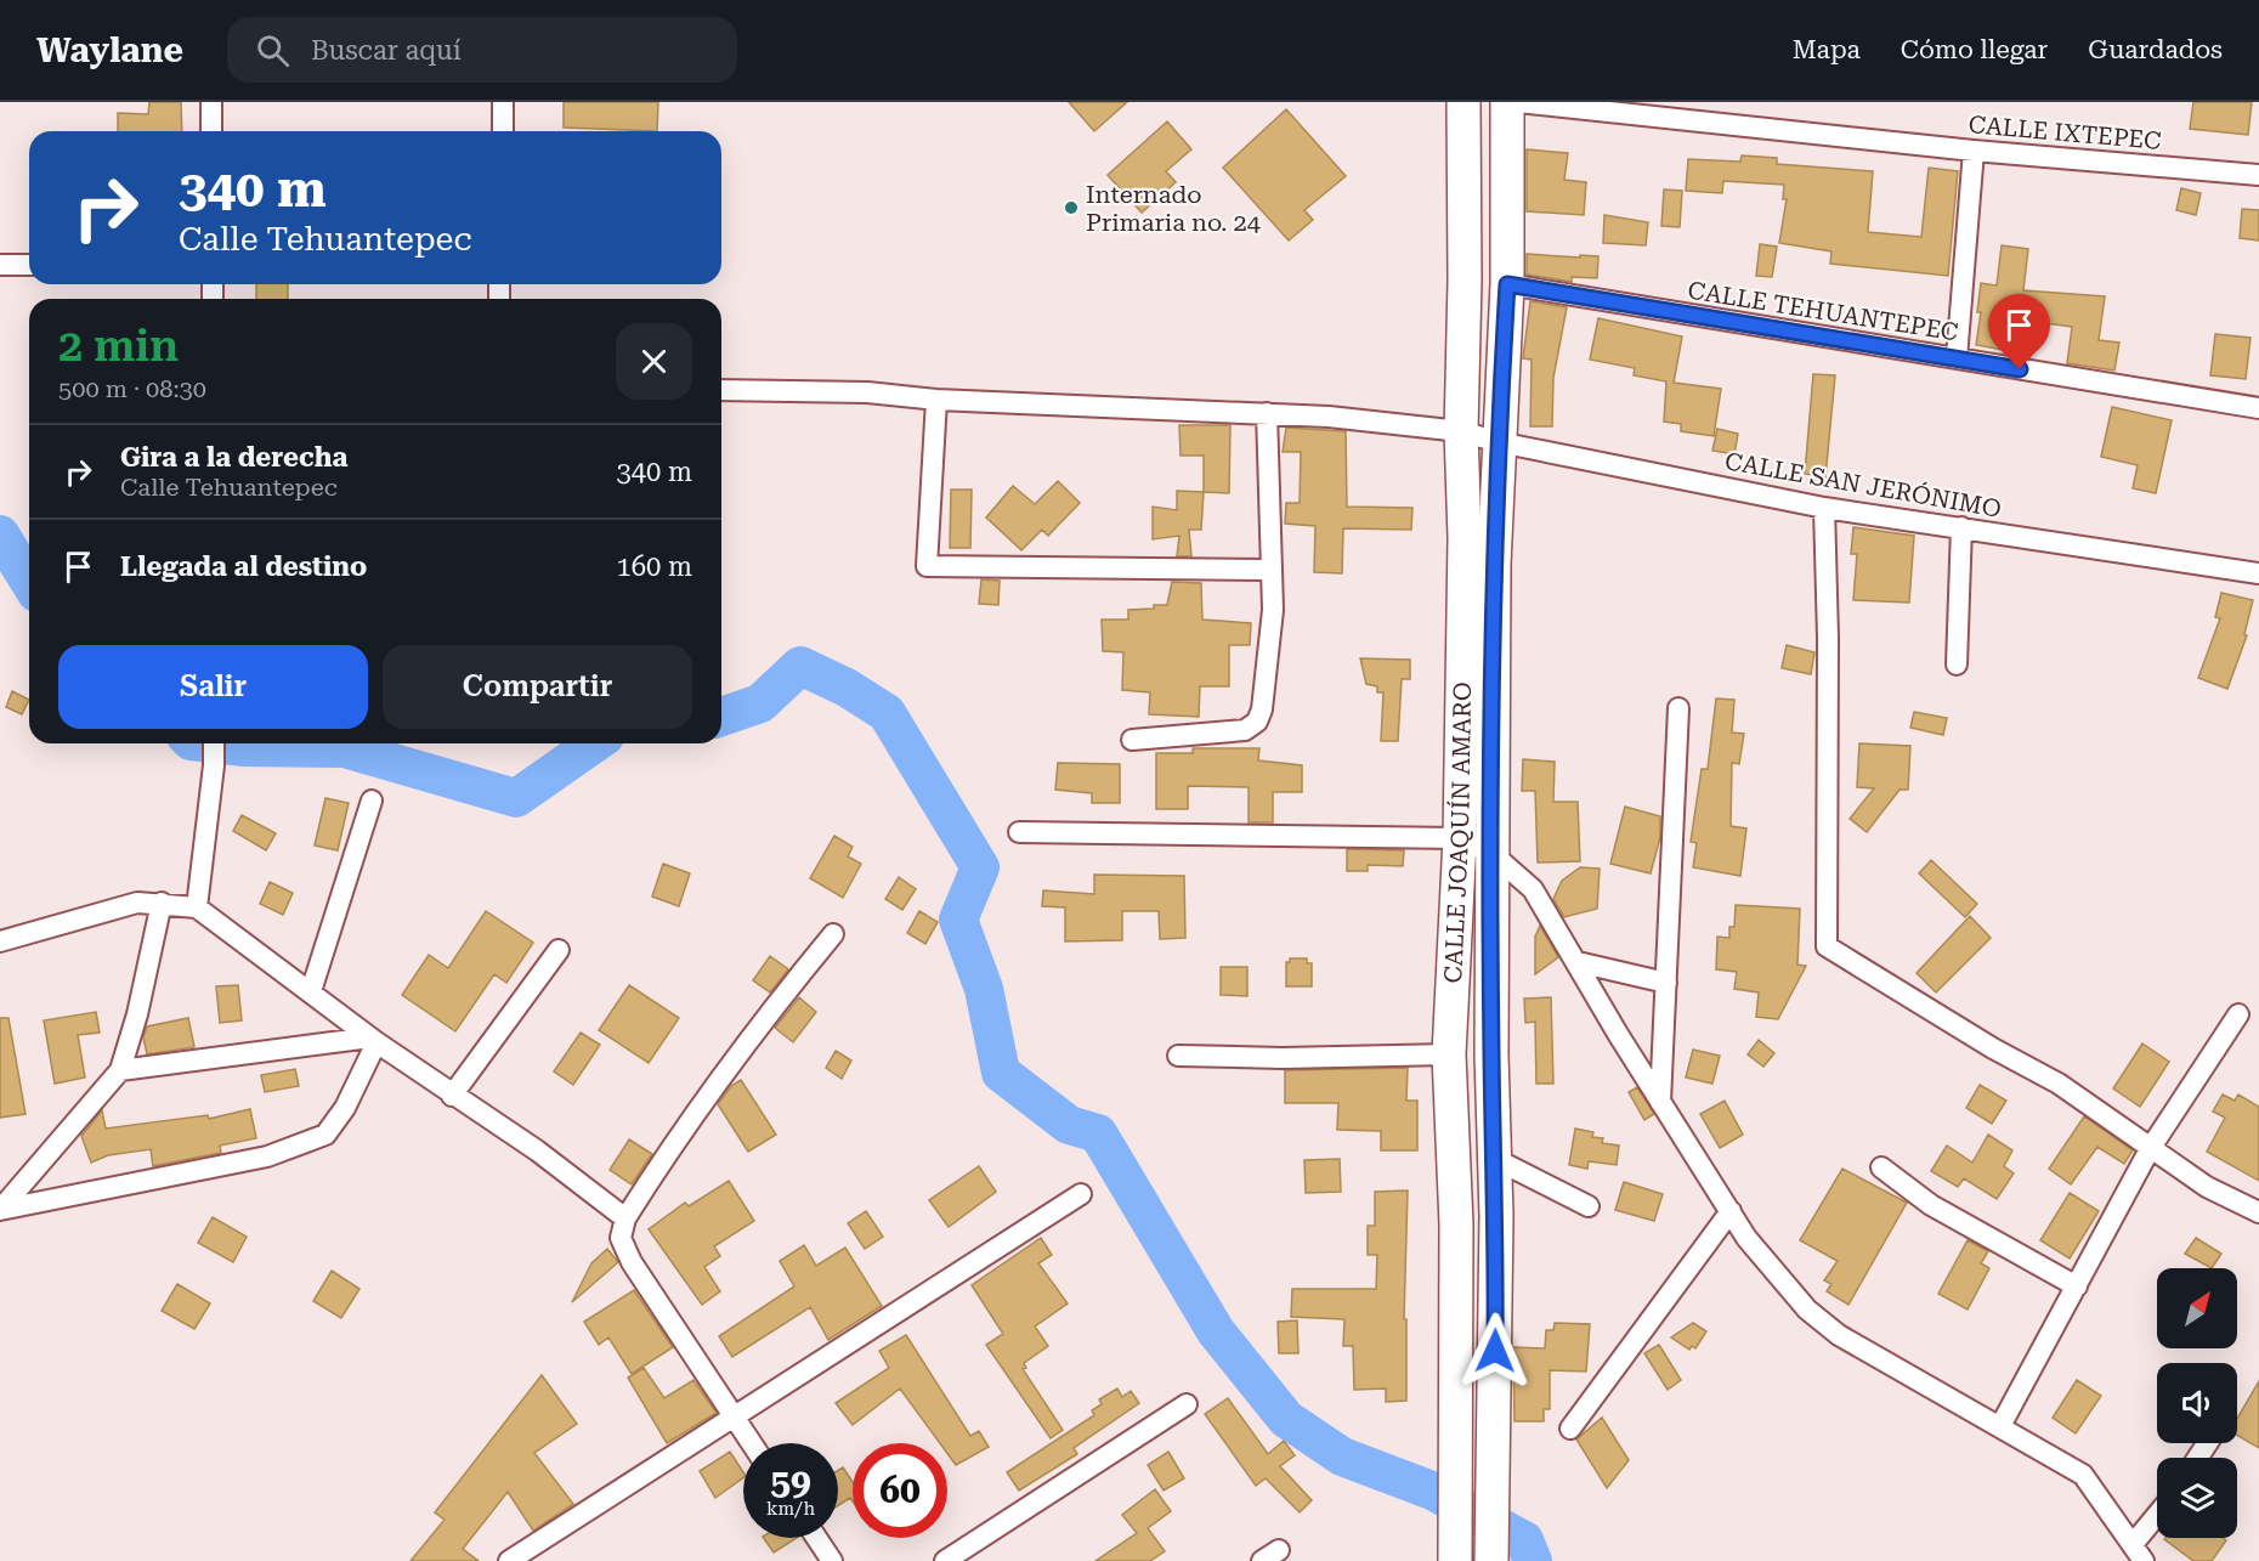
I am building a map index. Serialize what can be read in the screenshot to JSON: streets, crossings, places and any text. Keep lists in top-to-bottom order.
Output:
{
  "streets": {
    "main road": ["CALLE JOAQUÍN AMARO"],
    "street": ["CALLE IXTEPEC", "CALLE TEHUANTEPEC", "CALLE SAN JERÓNIMO"]
  },
  "crossings": [
    ["CALLE TEHUANTEPEC", "CALLE JOAQUÍN AMARO"],
    ["CALLE SAN JERÓNIMO", "CALLE JOAQUÍN AMARO"]
  ],
  "places": ["Internado Primaria no. 24"],
  "north": "top right",
  "page": {
    "header": "Waylane",
    "search": "Buscar aquí",
    "nav": ["Mapa", "Cómo llegar", "Guardados"],
    "turn": ["340 m", "Calle Tehuantepec"],
    "heading": ["2 min", "500 m · 08:30"],
    "list": [
      {
        "name": "Gira a la derecha",
        "note": "Calle Tehuantepec",
        "value": "340 m"
      },
      {
        "name": "Llegada al destino",
        "value": "160 m"
      }
    ],
    "buttons": ["Salir", "Compartir"],
    "speed": "59 km/h",
    "limit": "60"
  }
}
